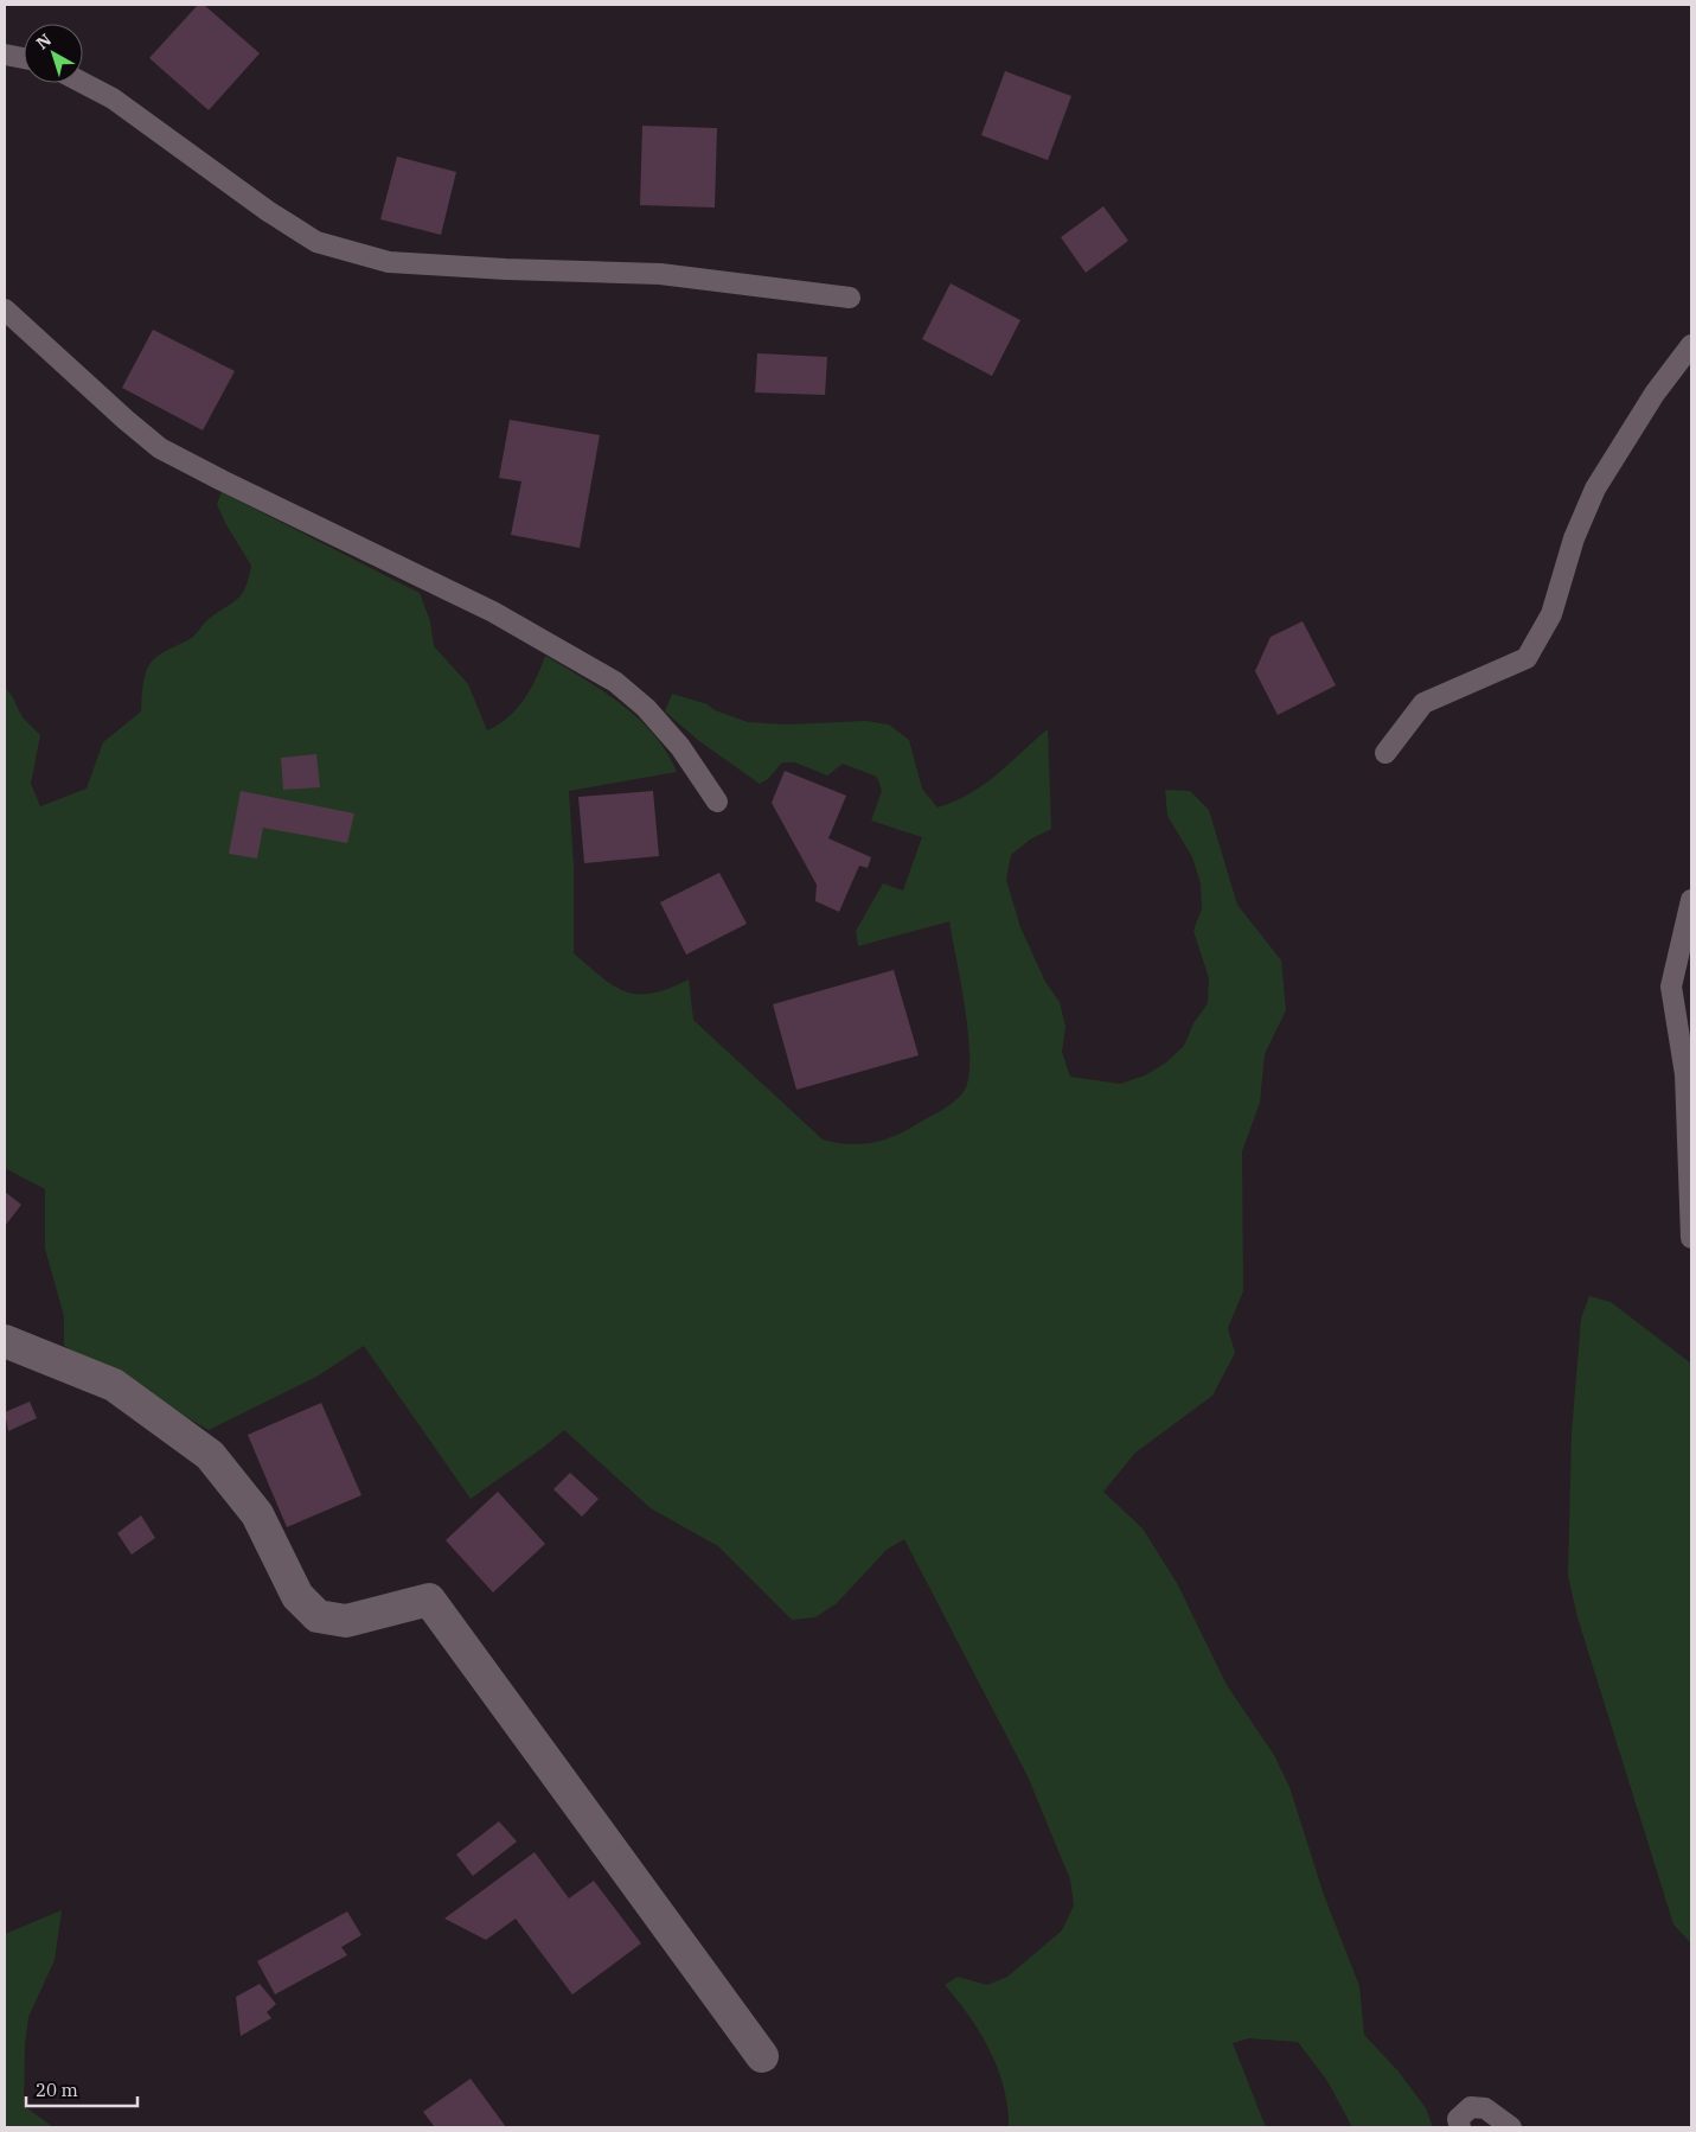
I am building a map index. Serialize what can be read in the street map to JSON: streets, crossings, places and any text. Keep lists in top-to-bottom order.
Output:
{
  "scale_bar": "20 m",
  "north": "top left"
}
